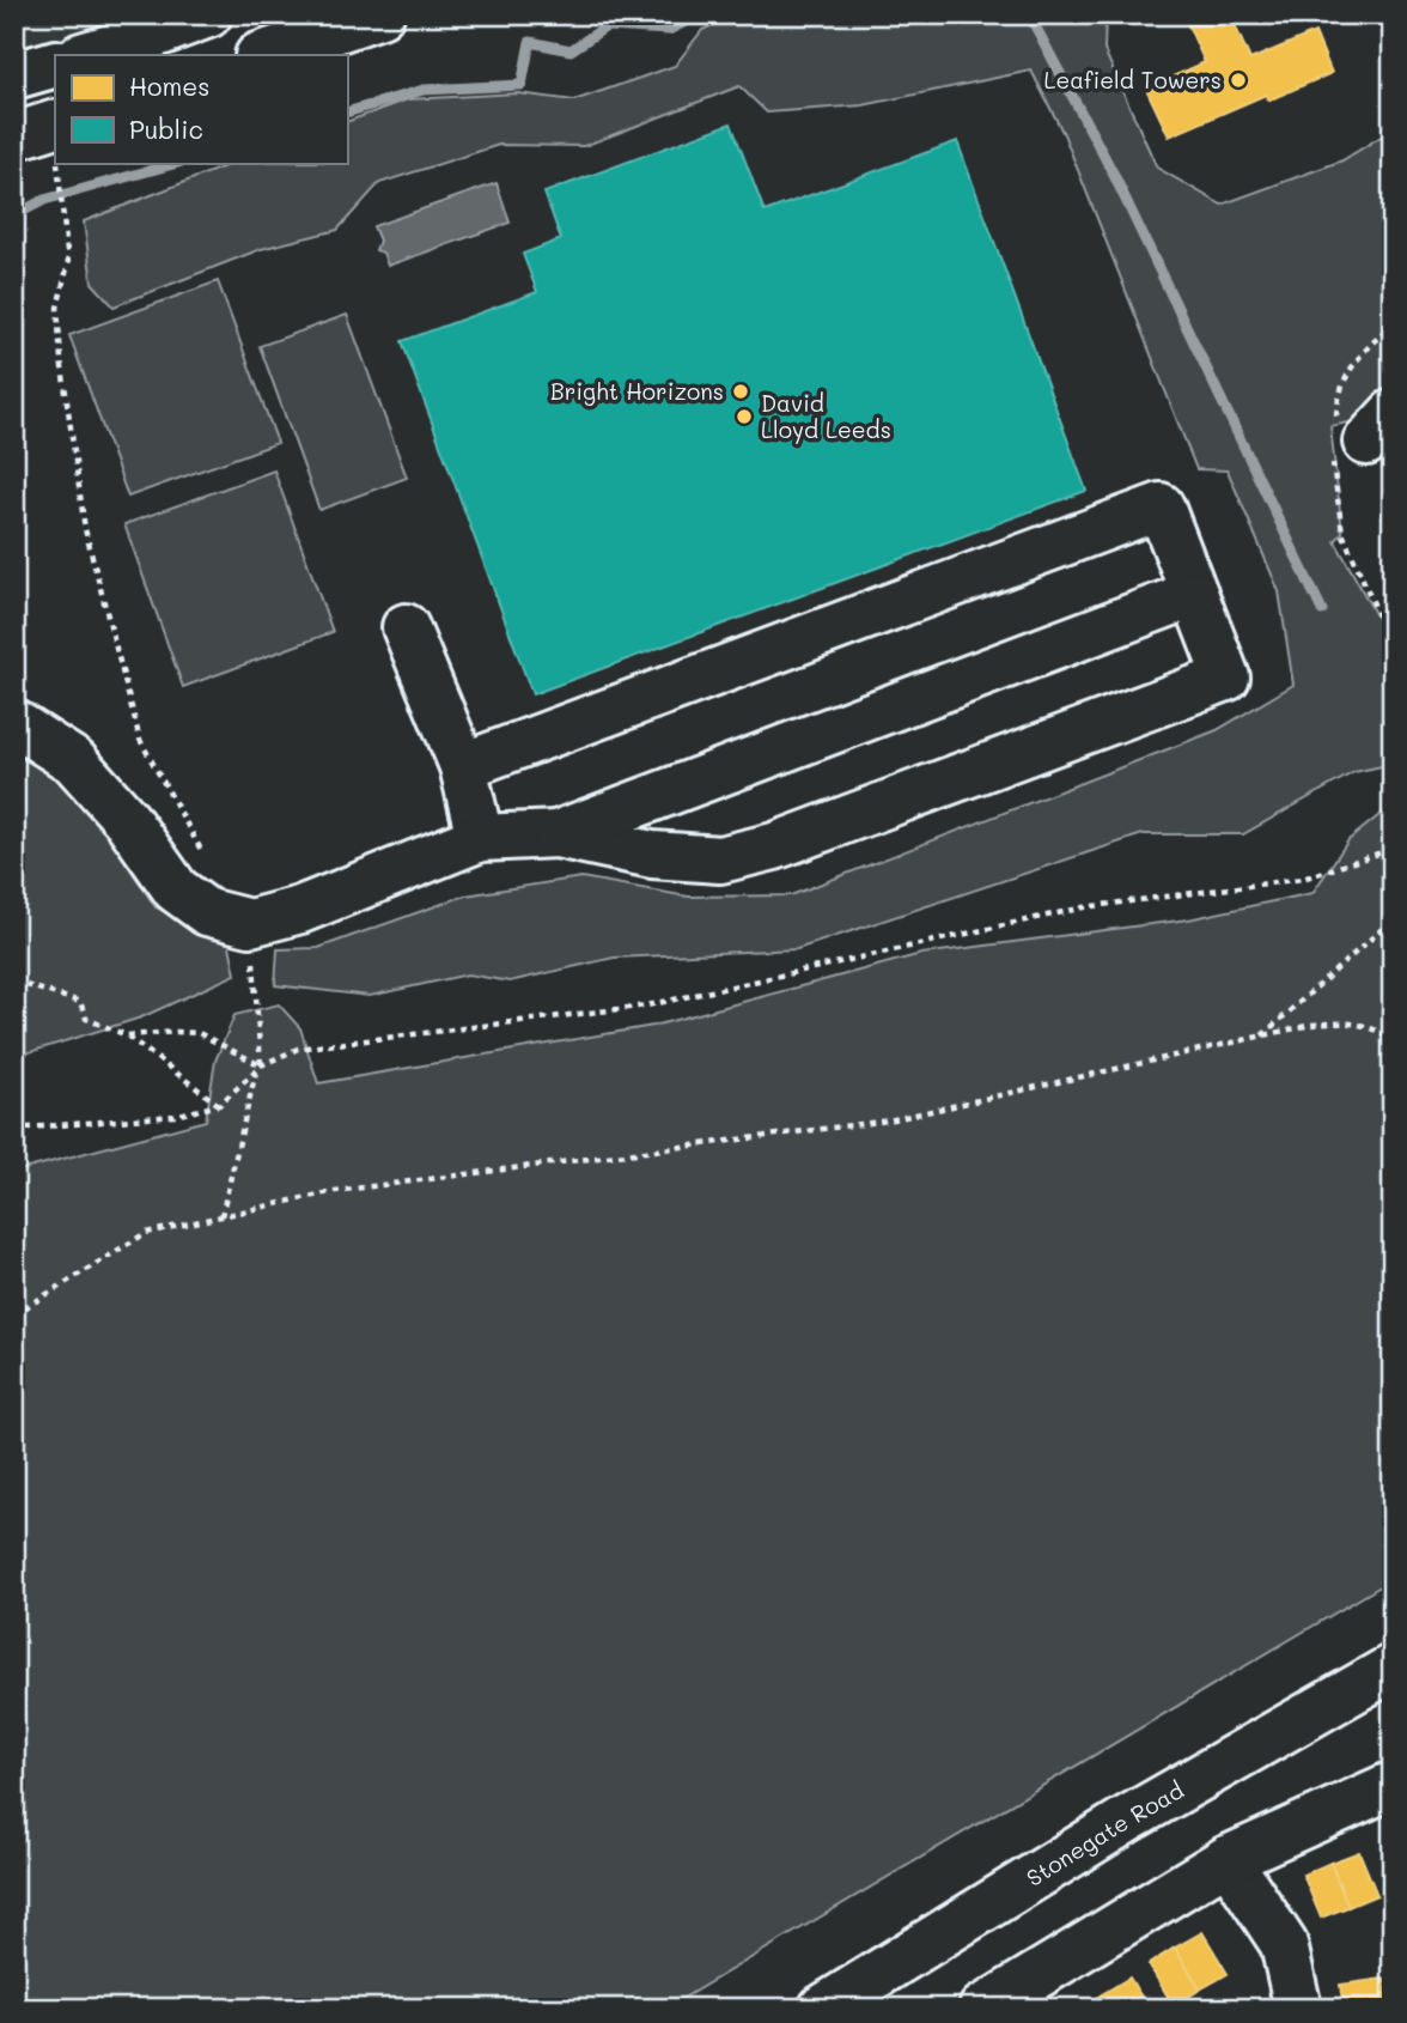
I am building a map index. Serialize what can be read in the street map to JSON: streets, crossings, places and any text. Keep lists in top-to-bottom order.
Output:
{
  "streets": {
    "main road": ["Stonegate Road"]
  },
  "places": ["Leafield Towers", "Bright Horizons", "David Lloyd Leeds"],
  "legend": ["Homes", "Public"]
}
